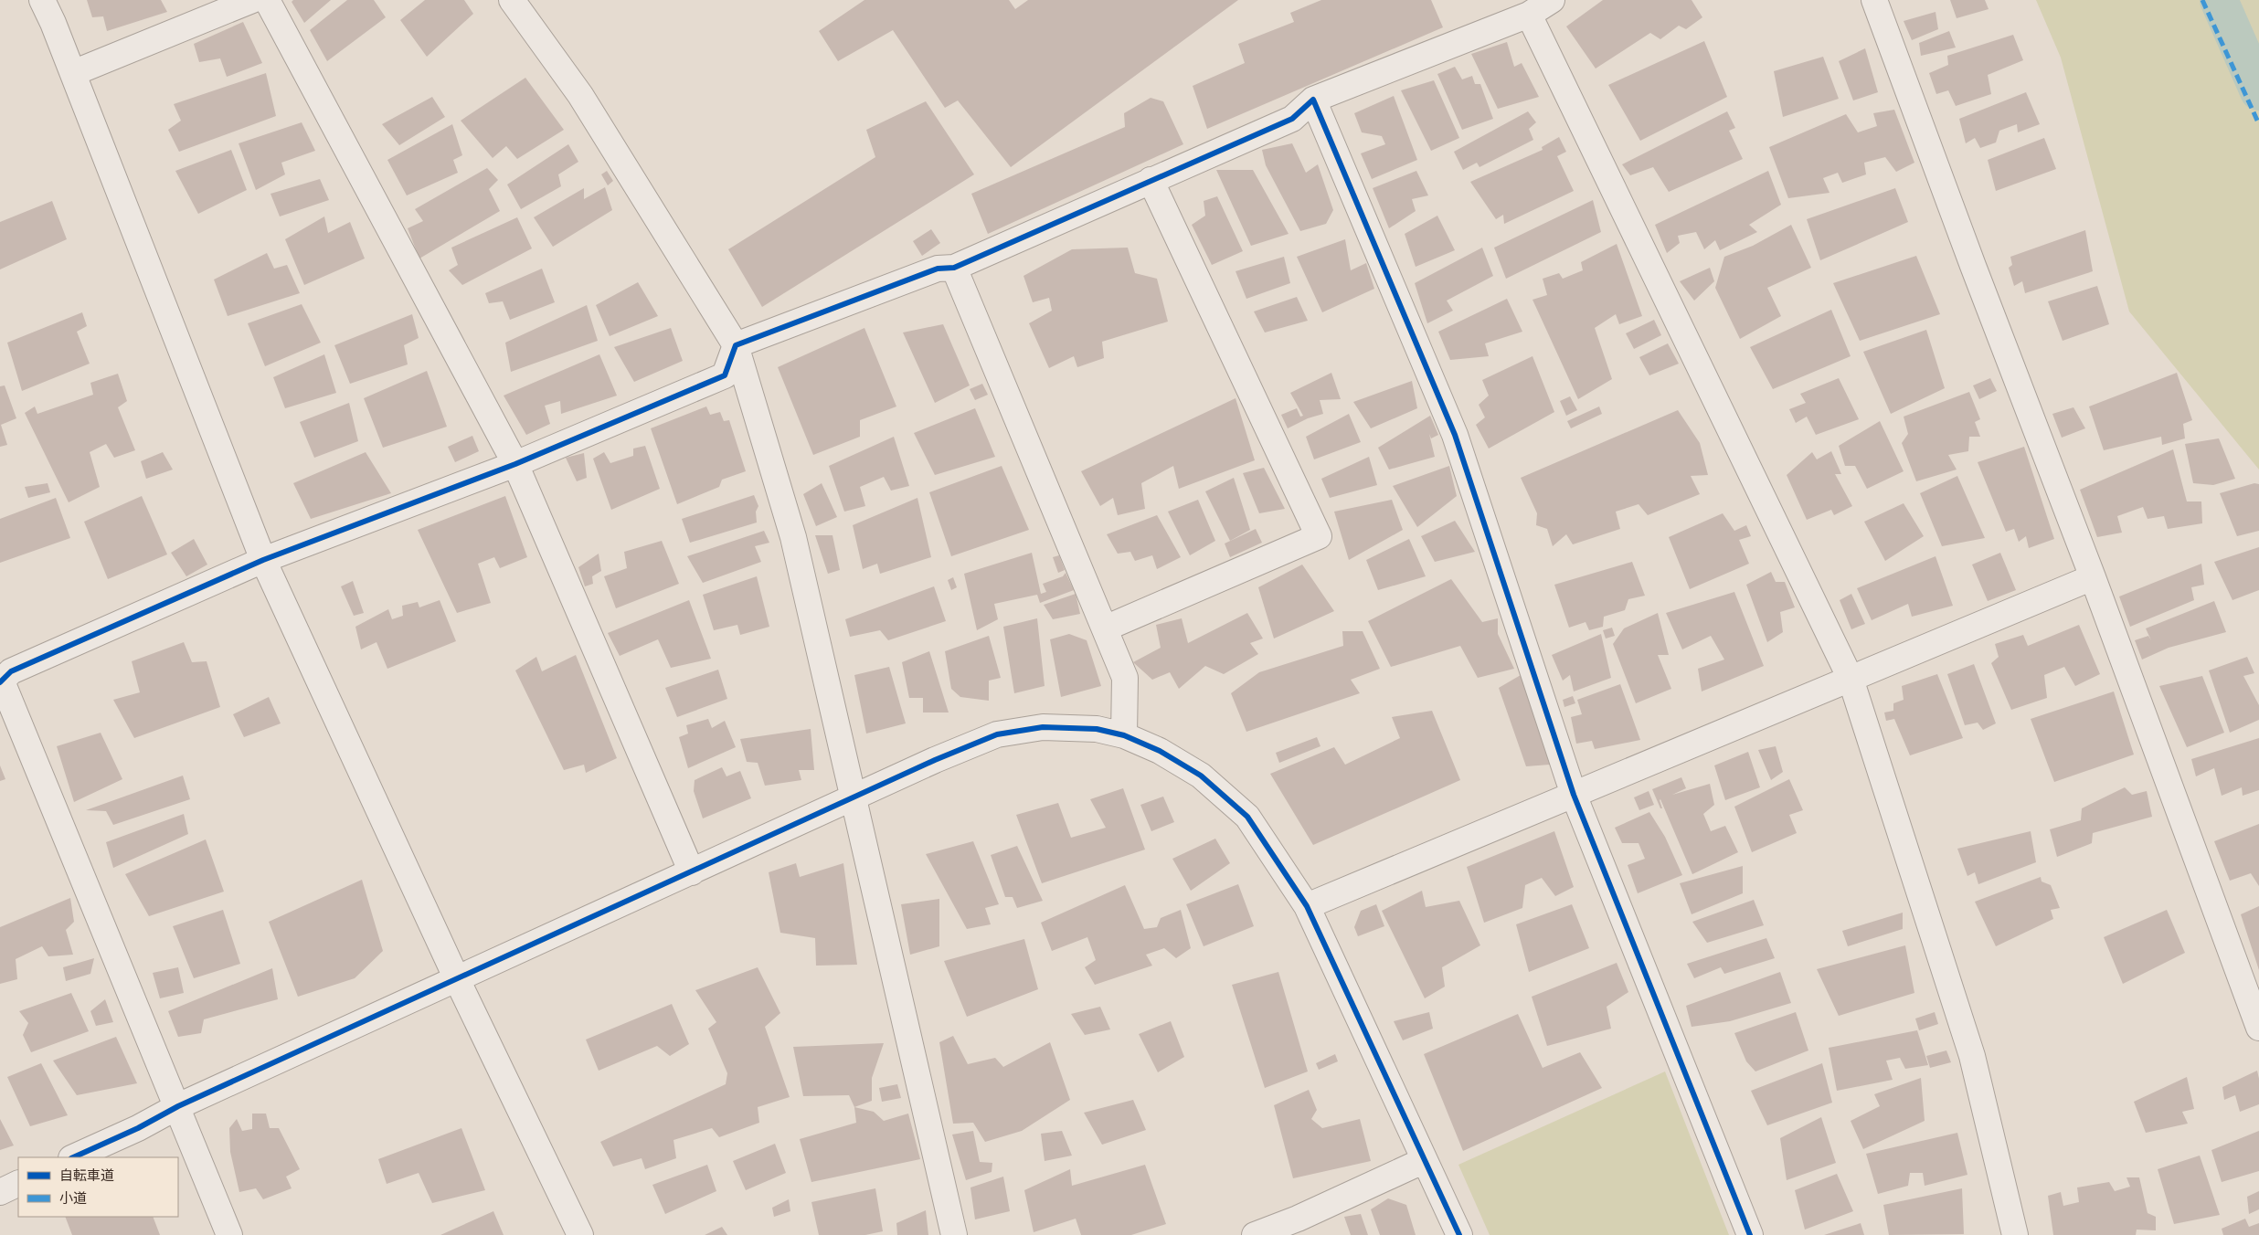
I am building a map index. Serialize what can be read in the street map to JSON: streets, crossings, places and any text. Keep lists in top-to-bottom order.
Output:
{
  "legend": ["自転車道", "小道"]
}
